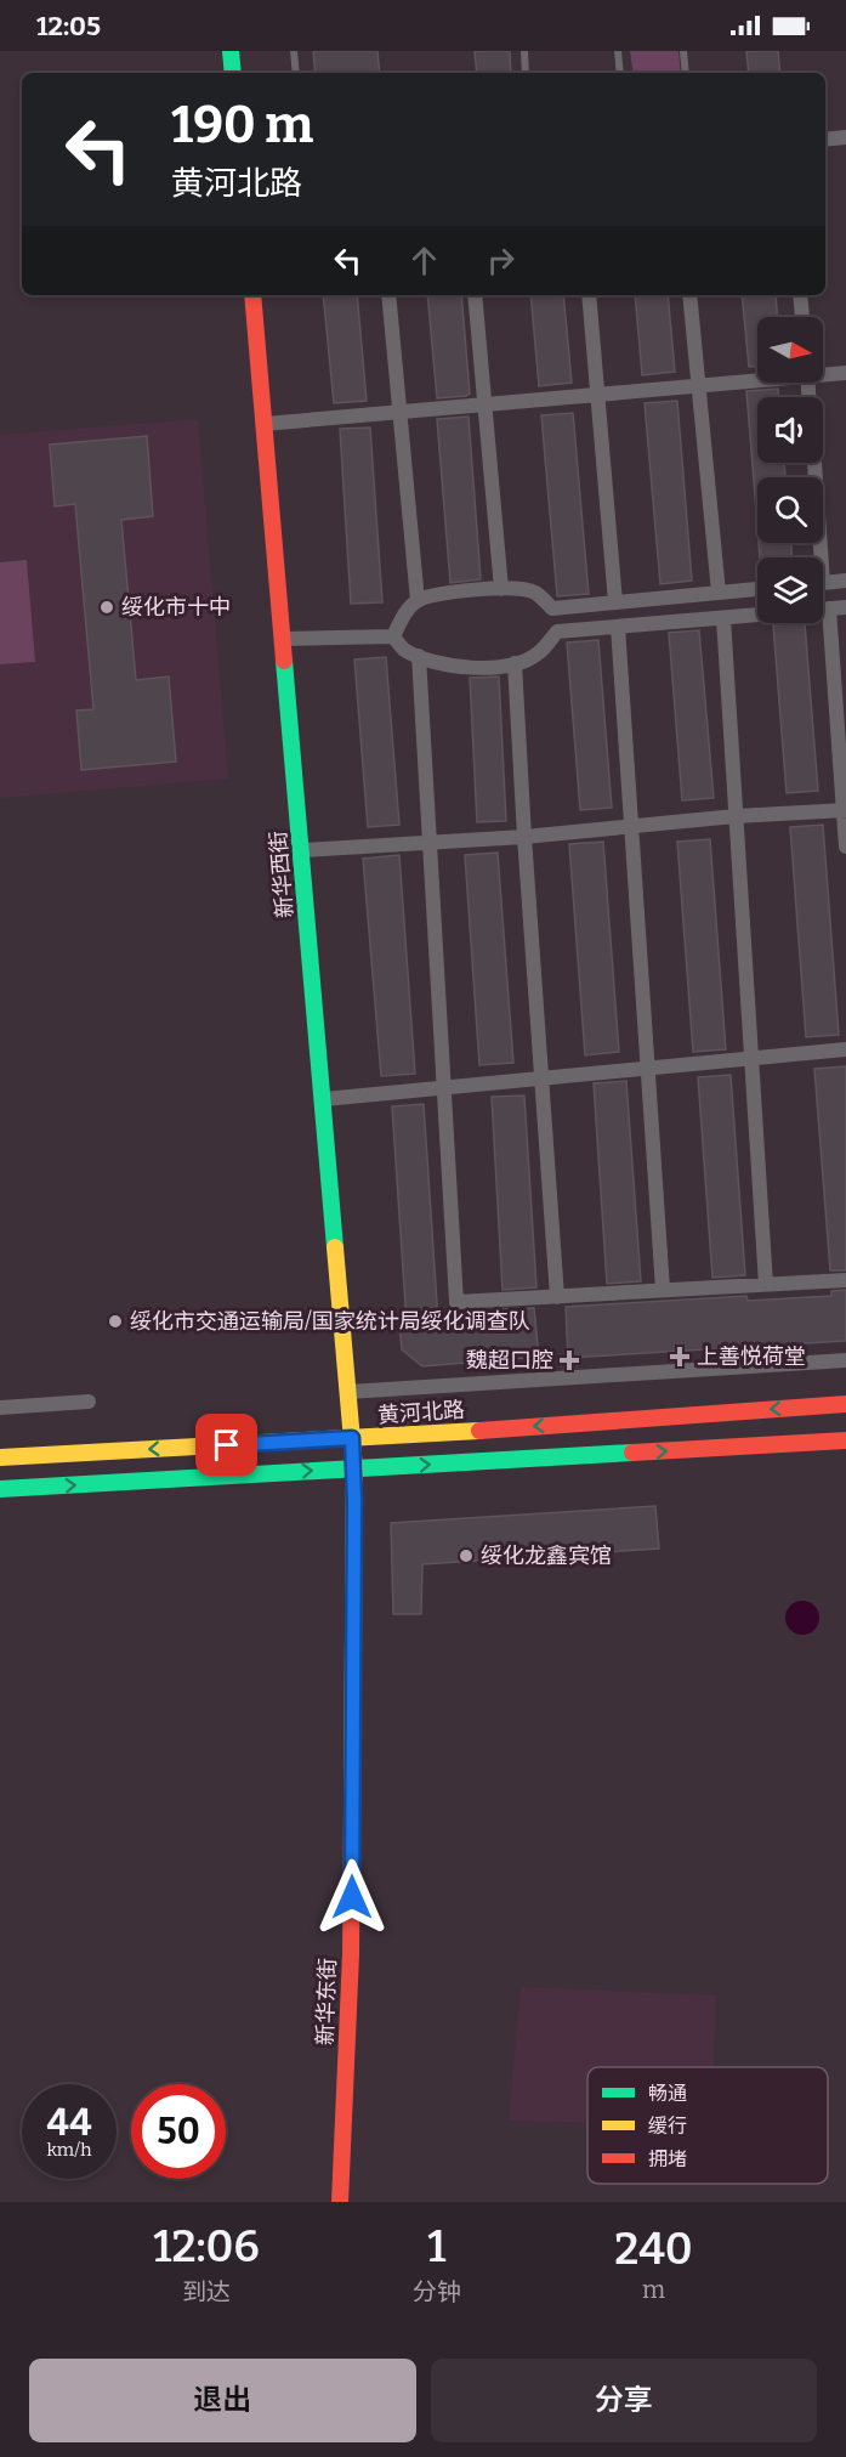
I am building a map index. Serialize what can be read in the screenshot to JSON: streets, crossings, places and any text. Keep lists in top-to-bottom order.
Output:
{
  "streets": {
    "main road": ["新华西街", "黄河北路", "新华东街"]
  },
  "crossings": [
    ["新华西街", "黄河北路"],
    ["新华西街", "新华东街"],
    ["黄河北路", "新华东街"]
  ],
  "places": {
    "other": ["绥化市十中", "绥化市交通运输局/国家统计局绥化调查队", "绥化龙鑫宾馆"],
    "health": ["上善悦荷堂", "魏超口腔"]
  },
  "legend": ["畅通", "缓行", "拥堵"],
  "north": "right",
  "page": {
    "status": "12:05",
    "turn": ["190 m", "黄河北路"],
    "speed": "44 km/h",
    "limit": "50",
    "eta": [
      "12:06",
      "到达",
      "1",
      "分钟",
      "240",
      "m"
    ],
    "buttons": ["退出", "分享"]
  }
}
